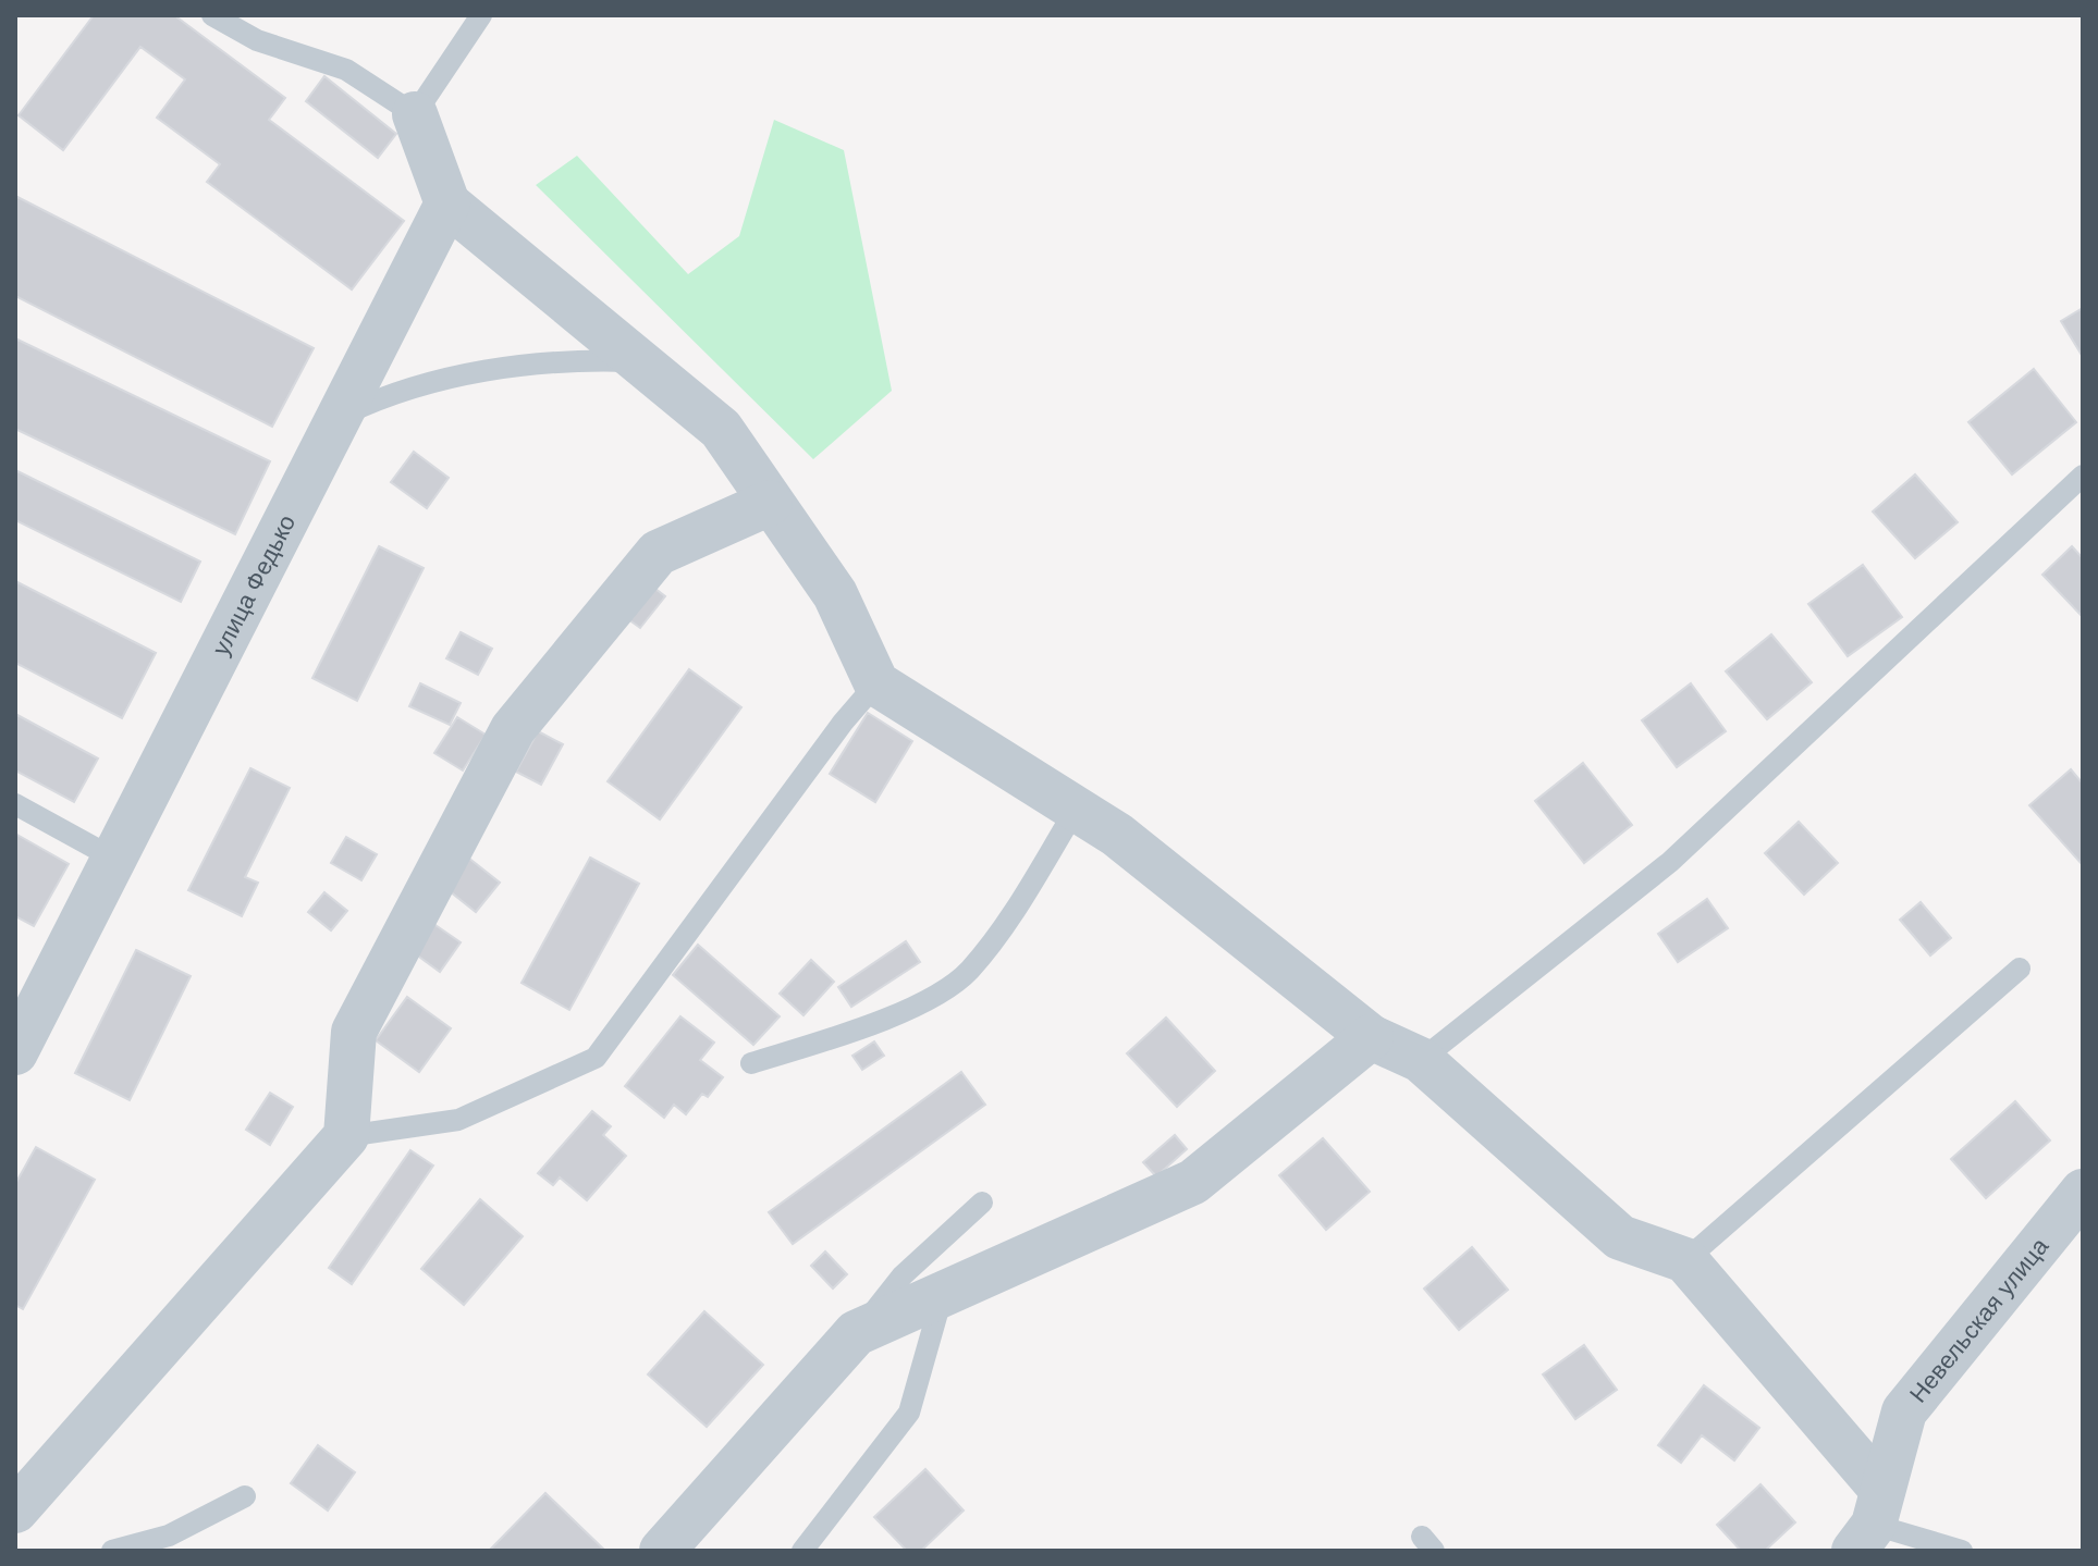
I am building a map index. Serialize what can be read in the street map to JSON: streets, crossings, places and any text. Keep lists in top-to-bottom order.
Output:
{
  "streets": {
    "street": ["улица Федько", "Невельская улица"]
  }
}
